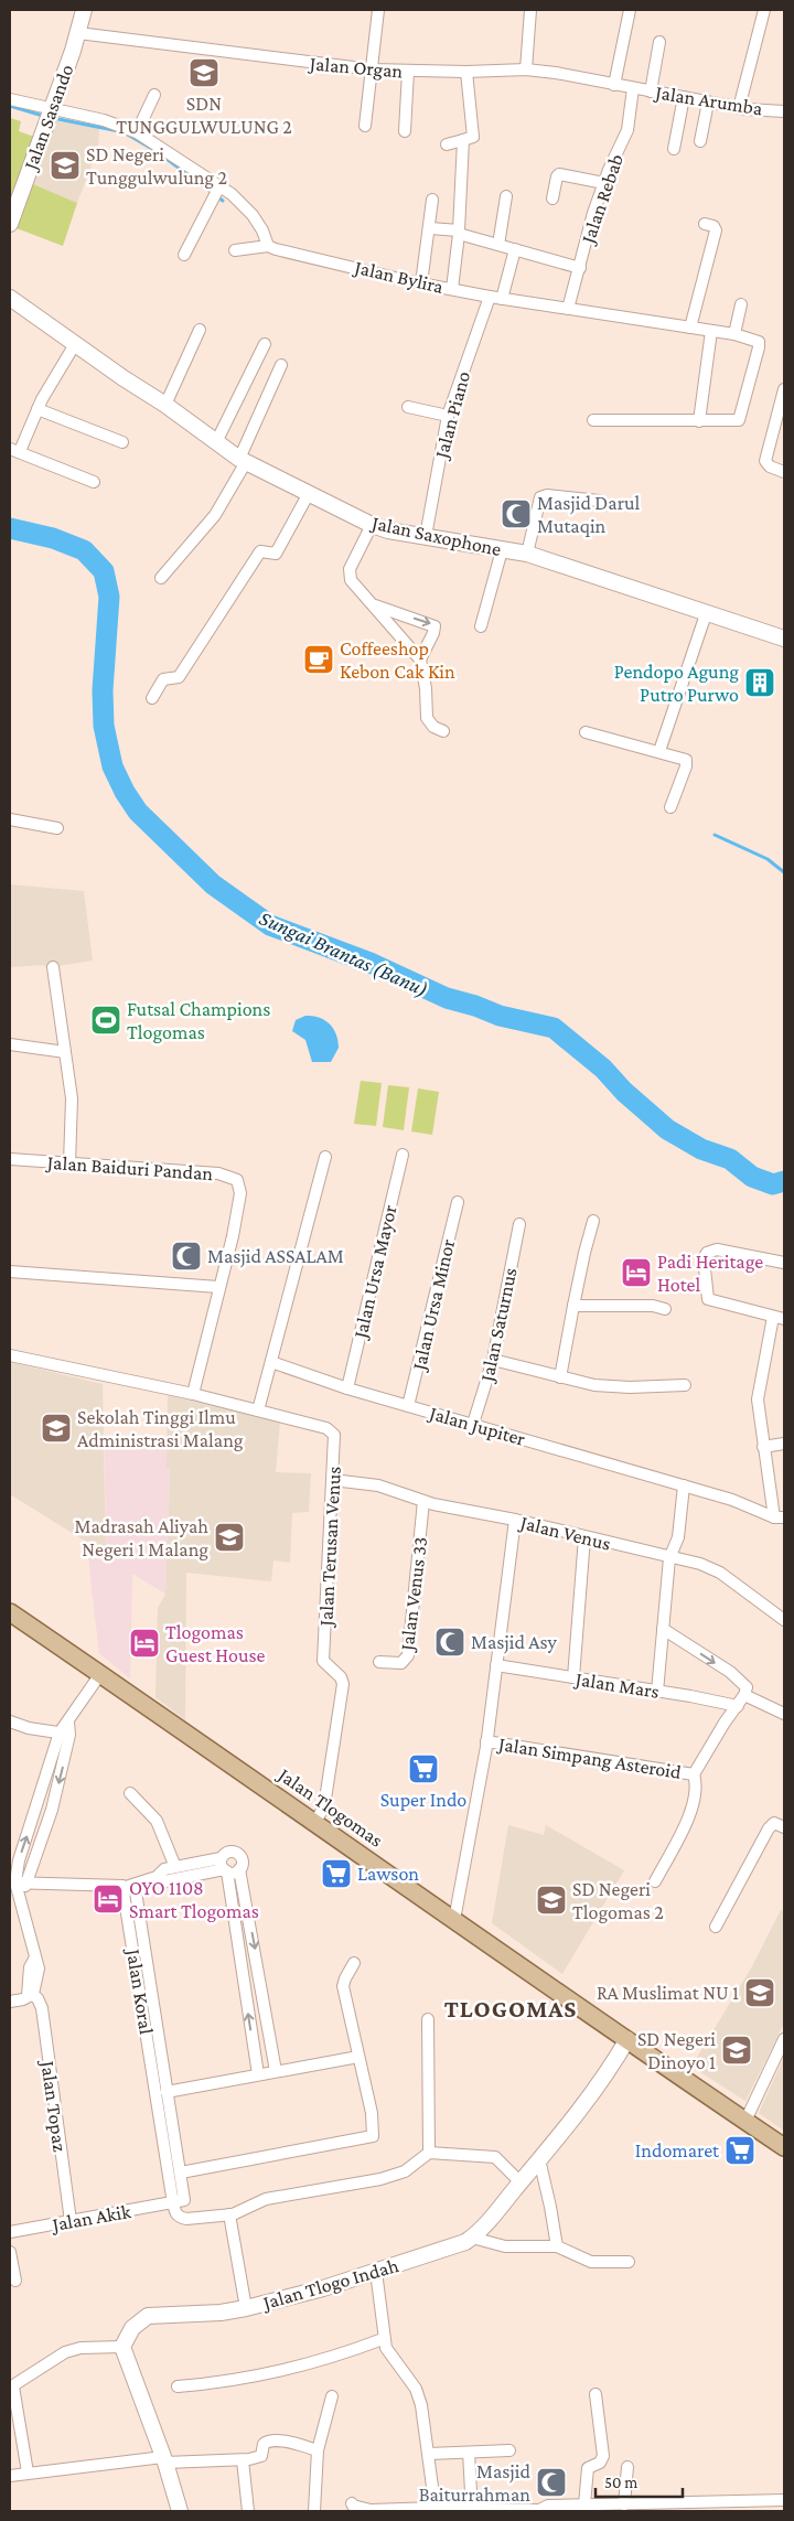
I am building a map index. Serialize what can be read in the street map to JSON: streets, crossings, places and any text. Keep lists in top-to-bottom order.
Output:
{
  "streets": {
    "main road": ["Jalan Tlogomas"],
    "street": [
      "Jalan Organ",
      "Jalan Arumba",
      "Jalan Sasando",
      "Jalan Rebab",
      "Jalan Bylira",
      "Jalan Piano",
      "Jalan Saxophone",
      "Jalan Baiduri Pandan",
      "Jalan Ursa Mayor",
      "Jalan Ursa Minor",
      "Jalan Saturnus",
      "Jalan Jupiter",
      "Jalan Venus",
      "Jalan Terusan Venus",
      "Jalan Venus 33",
      "Jalan Mars",
      "Jalan Simpang Asteroid",
      "Jalan Koral",
      "Jalan Topaz",
      "Jalan Akik",
      "Jalan Tlogo Indah"
    ]
  },
  "crossings": [
    ["Jalan Organ", "Jalan Arumba"],
    ["Jalan Organ", "Jalan Sasando"],
    ["Jalan Organ", "Jalan Rebab"],
    ["Jalan Arumba", "Jalan Rebab"],
    ["Jalan Rebab", "Jalan Bylira"],
    ["Jalan Bylira", "Jalan Piano"],
    ["Jalan Piano", "Jalan Saxophone"],
    ["Jalan Ursa Mayor", "Jalan Jupiter"],
    ["Jalan Ursa Minor", "Jalan Jupiter"],
    ["Jalan Saturnus", "Jalan Jupiter"],
    ["Jalan Venus", "Jalan Terusan Venus"],
    ["Jalan Venus", "Jalan Venus 33"],
    ["Jalan Terusan Venus", "Jalan Tlogomas"],
    ["Jalan Tlogomas", "Jalan Tlogo Indah"],
    ["Jalan Koral", "Jalan Akik"],
    ["Jalan Topaz", "Jalan Akik"]
  ],
  "districts": ["TLOGOMAS"],
  "water": ["Sungai Brantas (Banu)"],
  "places": {
    "school or university": [
      "SDN TUNGGULWULUNG 2",
      "SD Negeri Tunggulwulung 2",
      "Sekolah Tinggi Ilmu Administrasi Malang",
      "Madrasah Aliyah Negeri 1 Malang",
      "SD Negeri Tlogomas 2",
      "RA Muslimat NU 1",
      "SD Negeri Dinoyo 1"
    ],
    "mosque": [
      "Masjid Darul Mutaqin",
      "Masjid ASSALAM",
      "Masjid Asy",
      "Masjid Baiturrahman"
    ],
    "cafe": ["Coffeeshop Kebon Cak Kin"],
    "building": ["Pendopo Agung Putro Purwo"],
    "sports": ["Futsal Champions Tlogomas"],
    "hotel": ["Padi Heritage Hotel", "Tlogomas Guest House", "OYO 1108 Smart Tlogomas"],
    "supermarket": ["Super Indo", "Lawson", "Indomaret"]
  },
  "scale_bar": "50 m"
}
